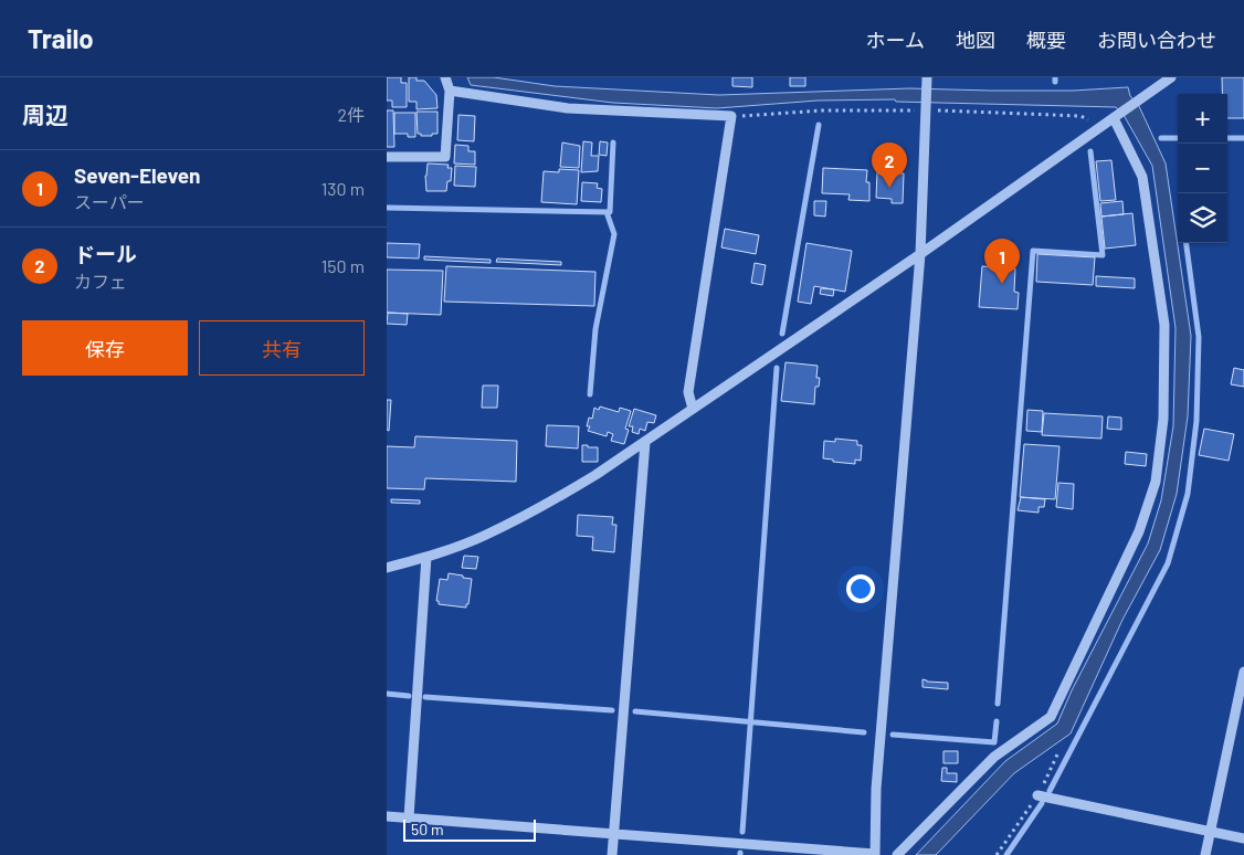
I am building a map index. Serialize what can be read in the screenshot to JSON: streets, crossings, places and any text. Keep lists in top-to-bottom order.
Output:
{
  "scale_bar": "50 m",
  "page": {
    "header": "Trailo",
    "nav": [
      "ホーム",
      "地図",
      "概要",
      "お問い合わせ"
    ],
    "heading": ["周辺", "2件"],
    "map_buttons": ["+", "−"],
    "pins": ["2", "1"],
    "list": [
      {
        "mark": "1",
        "name": "Seven-Eleven",
        "note": "スーパー",
        "value": "130 m"
      },
      {
        "mark": "2",
        "name": "ドール",
        "note": "カフェ",
        "value": "150 m"
      }
    ],
    "buttons": ["保存", "共有"],
    "scale": "50 m"
  }
}
